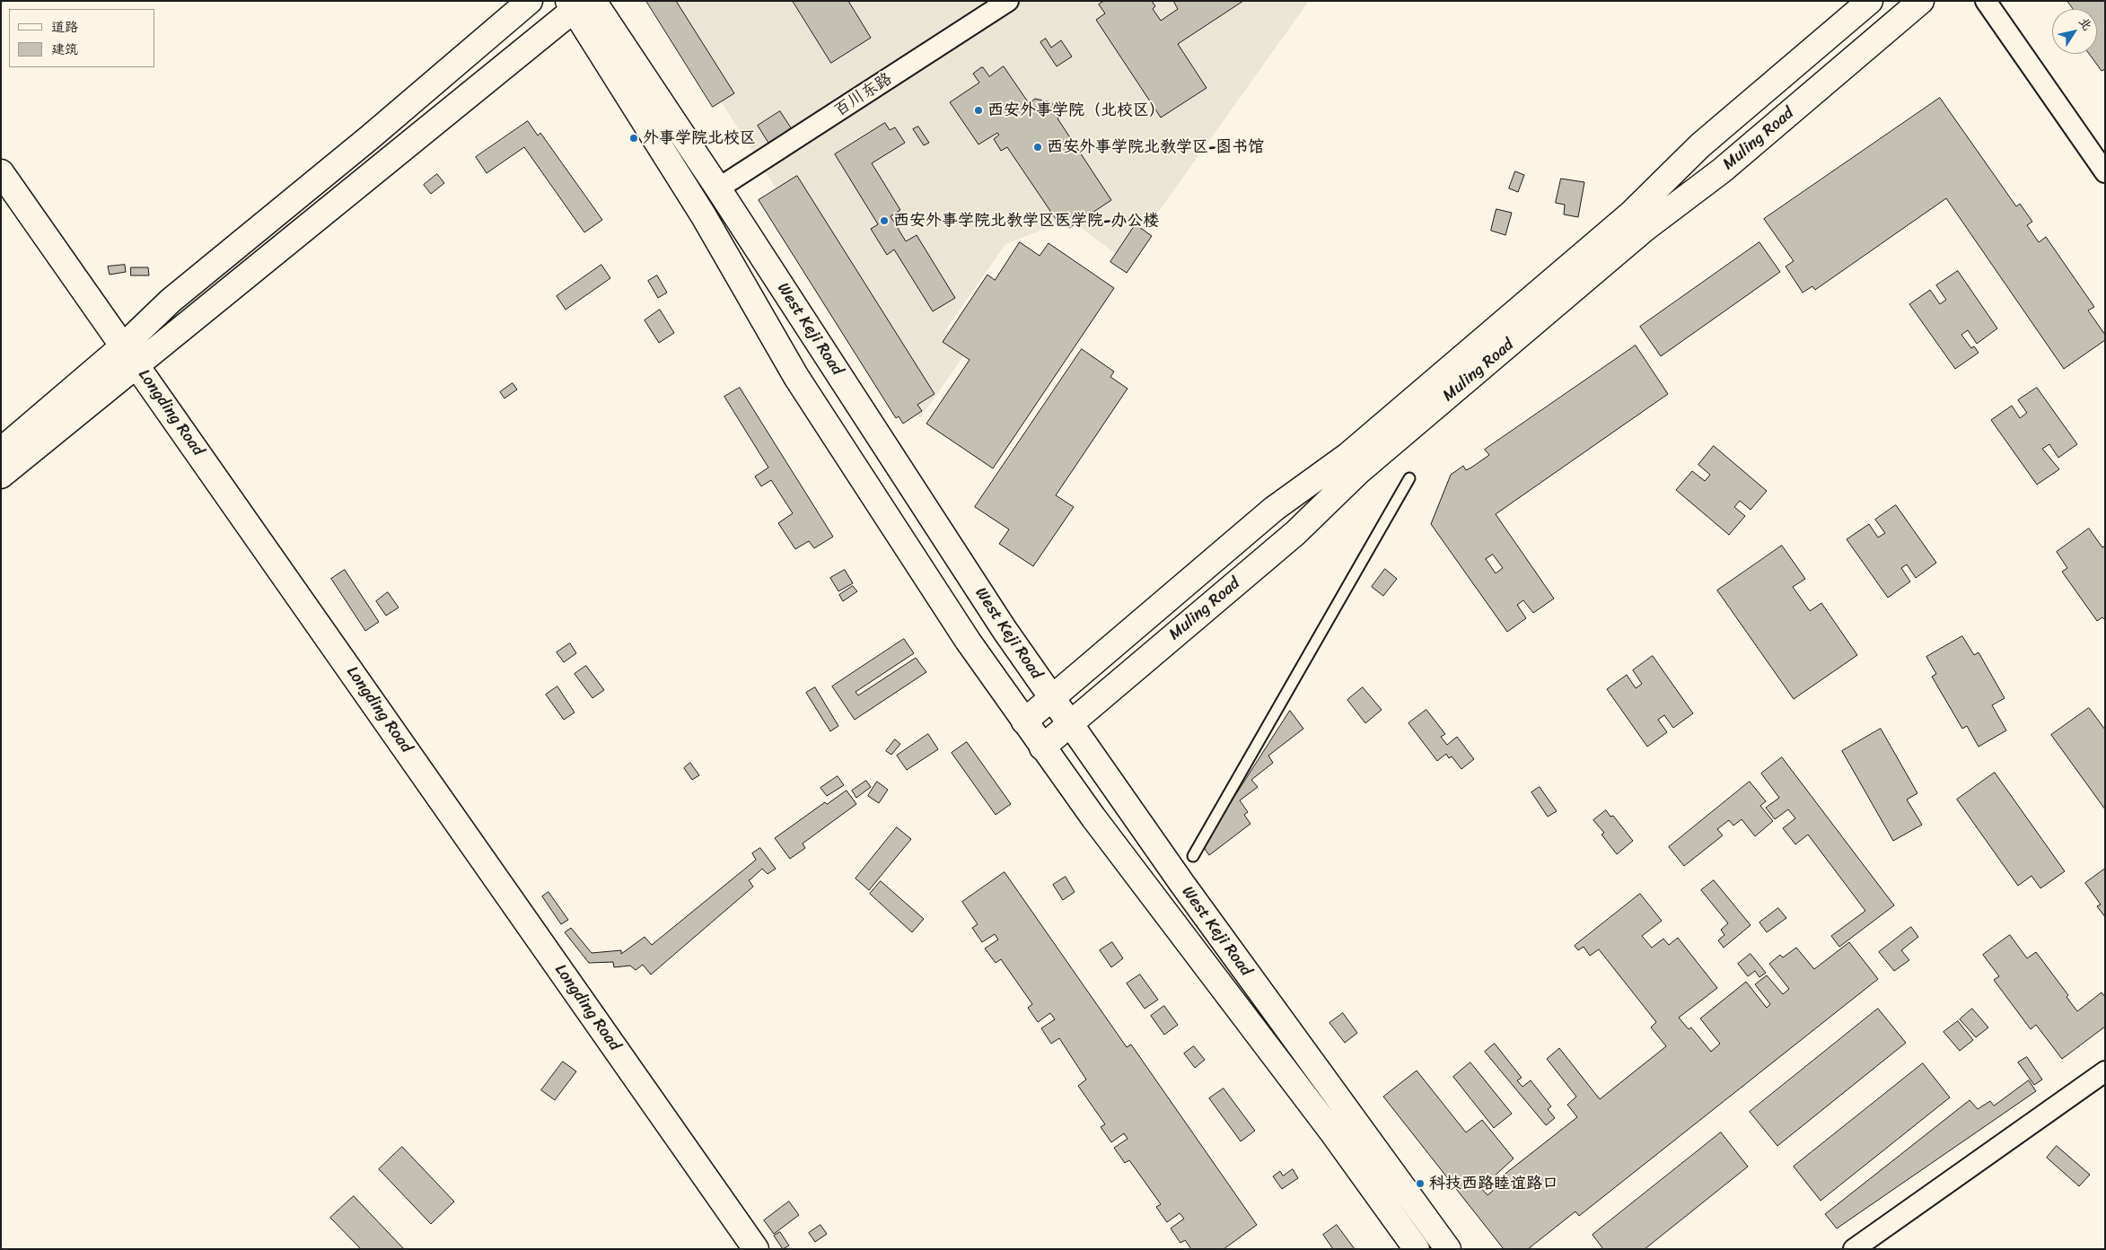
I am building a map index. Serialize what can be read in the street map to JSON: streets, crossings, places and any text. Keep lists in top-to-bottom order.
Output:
{
  "streets": {
    "street": [
      "百川东路",
      "Muling Road",
      "West Keji Road",
      "Longding Road"
    ]
  },
  "crossings": [
    ["百川东路", "West Keji Road"],
    ["Muling Road", "West Keji Road"]
  ],
  "places": [
    "西安外事学院（北校区）",
    "外事学院北校区",
    "西安外事学院北教学区-图书馆",
    "西安外事学院北教学区医学院-办公楼",
    "科技西路睦谊路口"
  ],
  "legend": ["道路", "建筑"],
  "north": "top right"
}
